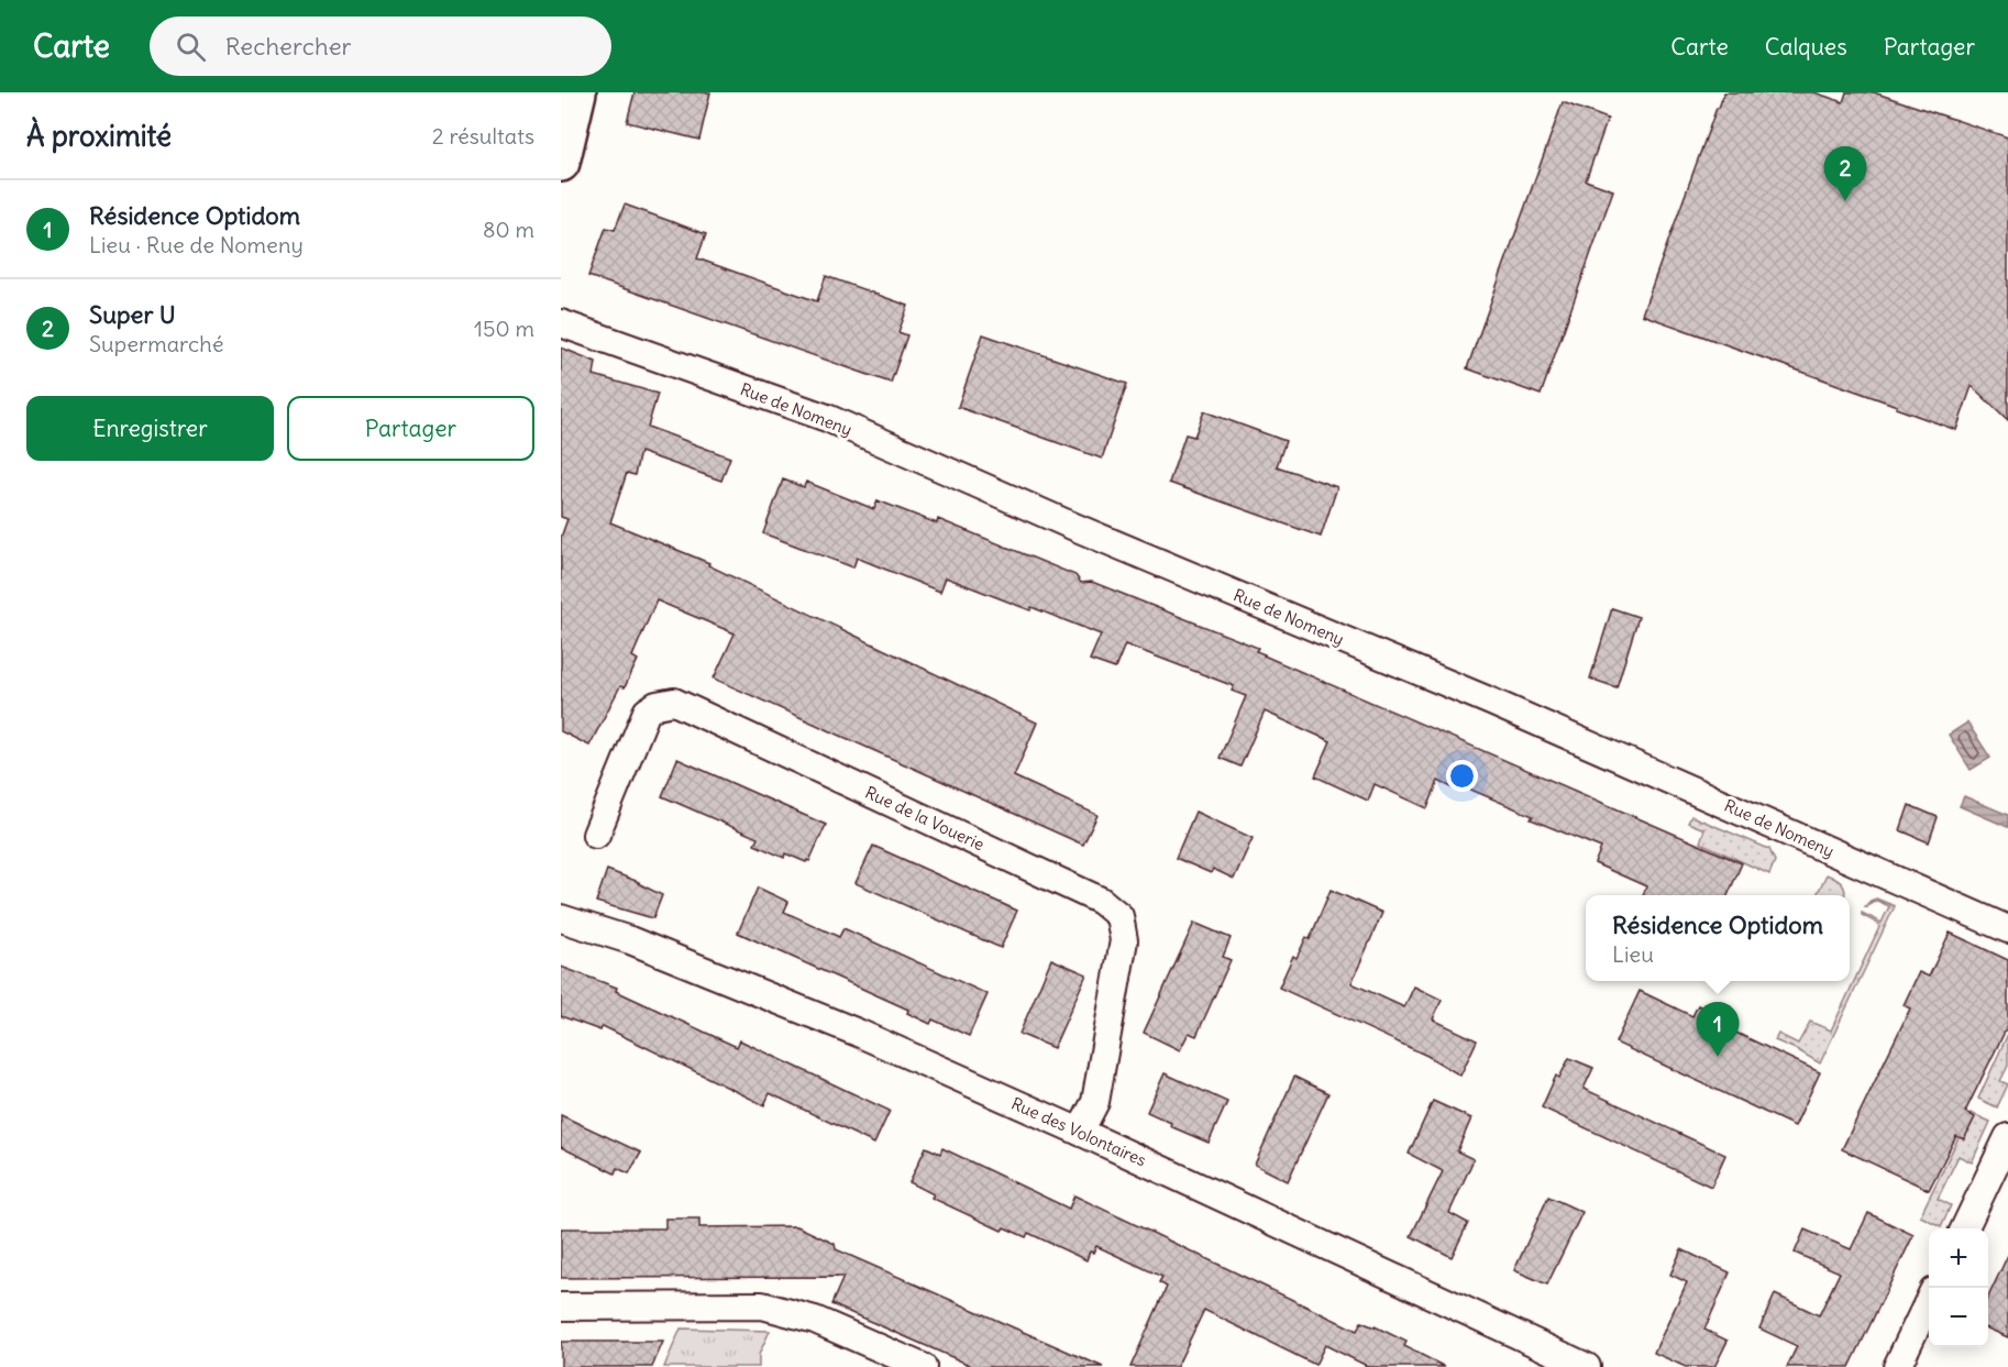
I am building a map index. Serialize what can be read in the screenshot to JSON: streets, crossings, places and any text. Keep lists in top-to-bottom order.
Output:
{
  "streets": {
    "street": ["Rue de Nomeny", "Rue de la Vouerie", "Rue des Volontaires"]
  },
  "crossings": [
    ["Rue de la Vouerie", "Rue des Volontaires"]
  ],
  "page": {
    "header": "Carte",
    "search": "Rechercher",
    "nav": ["Carte", "Calques", "Partager"],
    "heading": ["À proximité", "2 résultats"],
    "pins": ["2", "1"],
    "list": [
      {
        "mark": "1",
        "name": "Résidence Optidom",
        "note": "Lieu · Rue de Nomeny",
        "value": "80 m"
      },
      {
        "mark": "2",
        "name": "Super U",
        "note": "Supermarché",
        "value": "150 m"
      }
    ],
    "buttons": ["Enregistrer", "Partager"],
    "popup": ["Résidence Optidom", "Lieu"],
    "map_buttons": ["+", "−"]
  }
}
